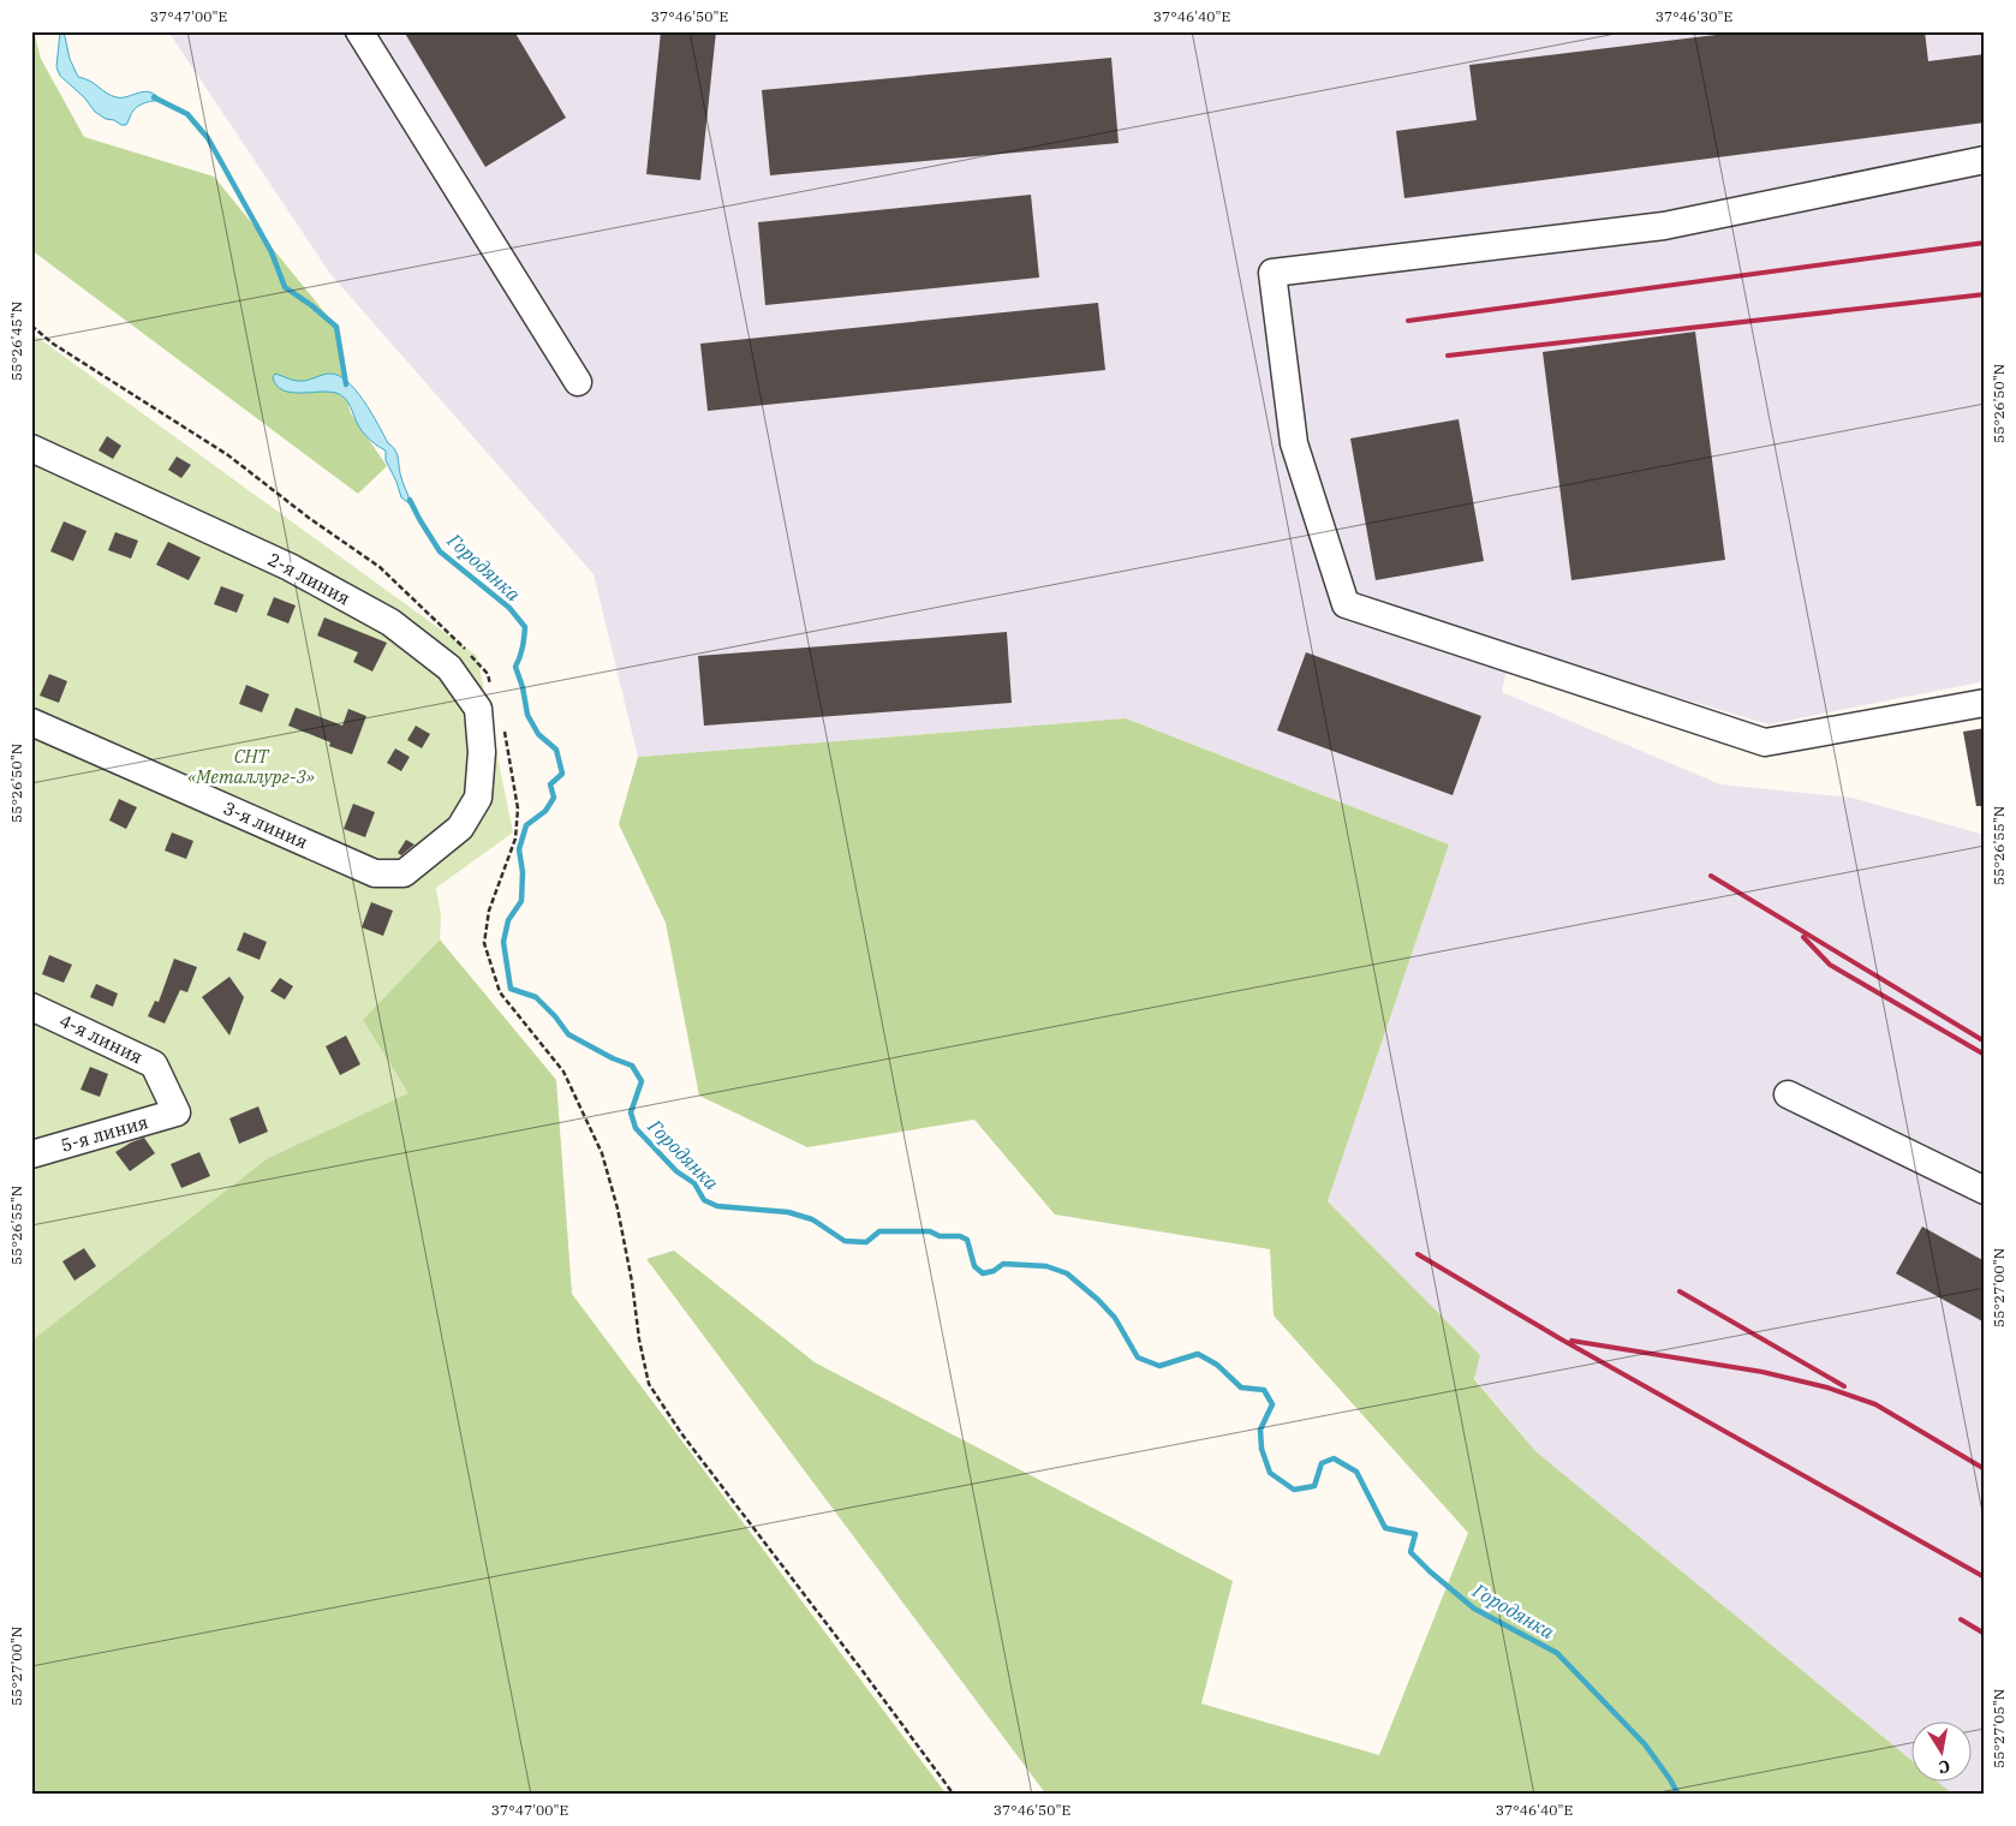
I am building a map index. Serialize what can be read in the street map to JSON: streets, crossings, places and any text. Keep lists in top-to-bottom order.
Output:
{
  "streets": {
    "lane": [
      "2-я линия",
      "3-я линия",
      "4-я линия",
      "5-я линия"
    ]
  },
  "crossings": [
    ["2-я линия", "3-я линия"],
    ["4-я линия", "5-я линия"]
  ],
  "water": ["Городянка"],
  "parks": ["СНТ «Металлург-3»"],
  "north": "bottom",
  "coordinates": [
    "37°47'00\"E",
    "37°46'50\"E",
    "37°46'40\"E",
    "37°46'30\"E",
    "55°26'45\"N",
    "55°26'50\"N",
    "55°26'55\"N",
    "55°27'00\"N",
    "55°27'05\"N"
  ]
}
